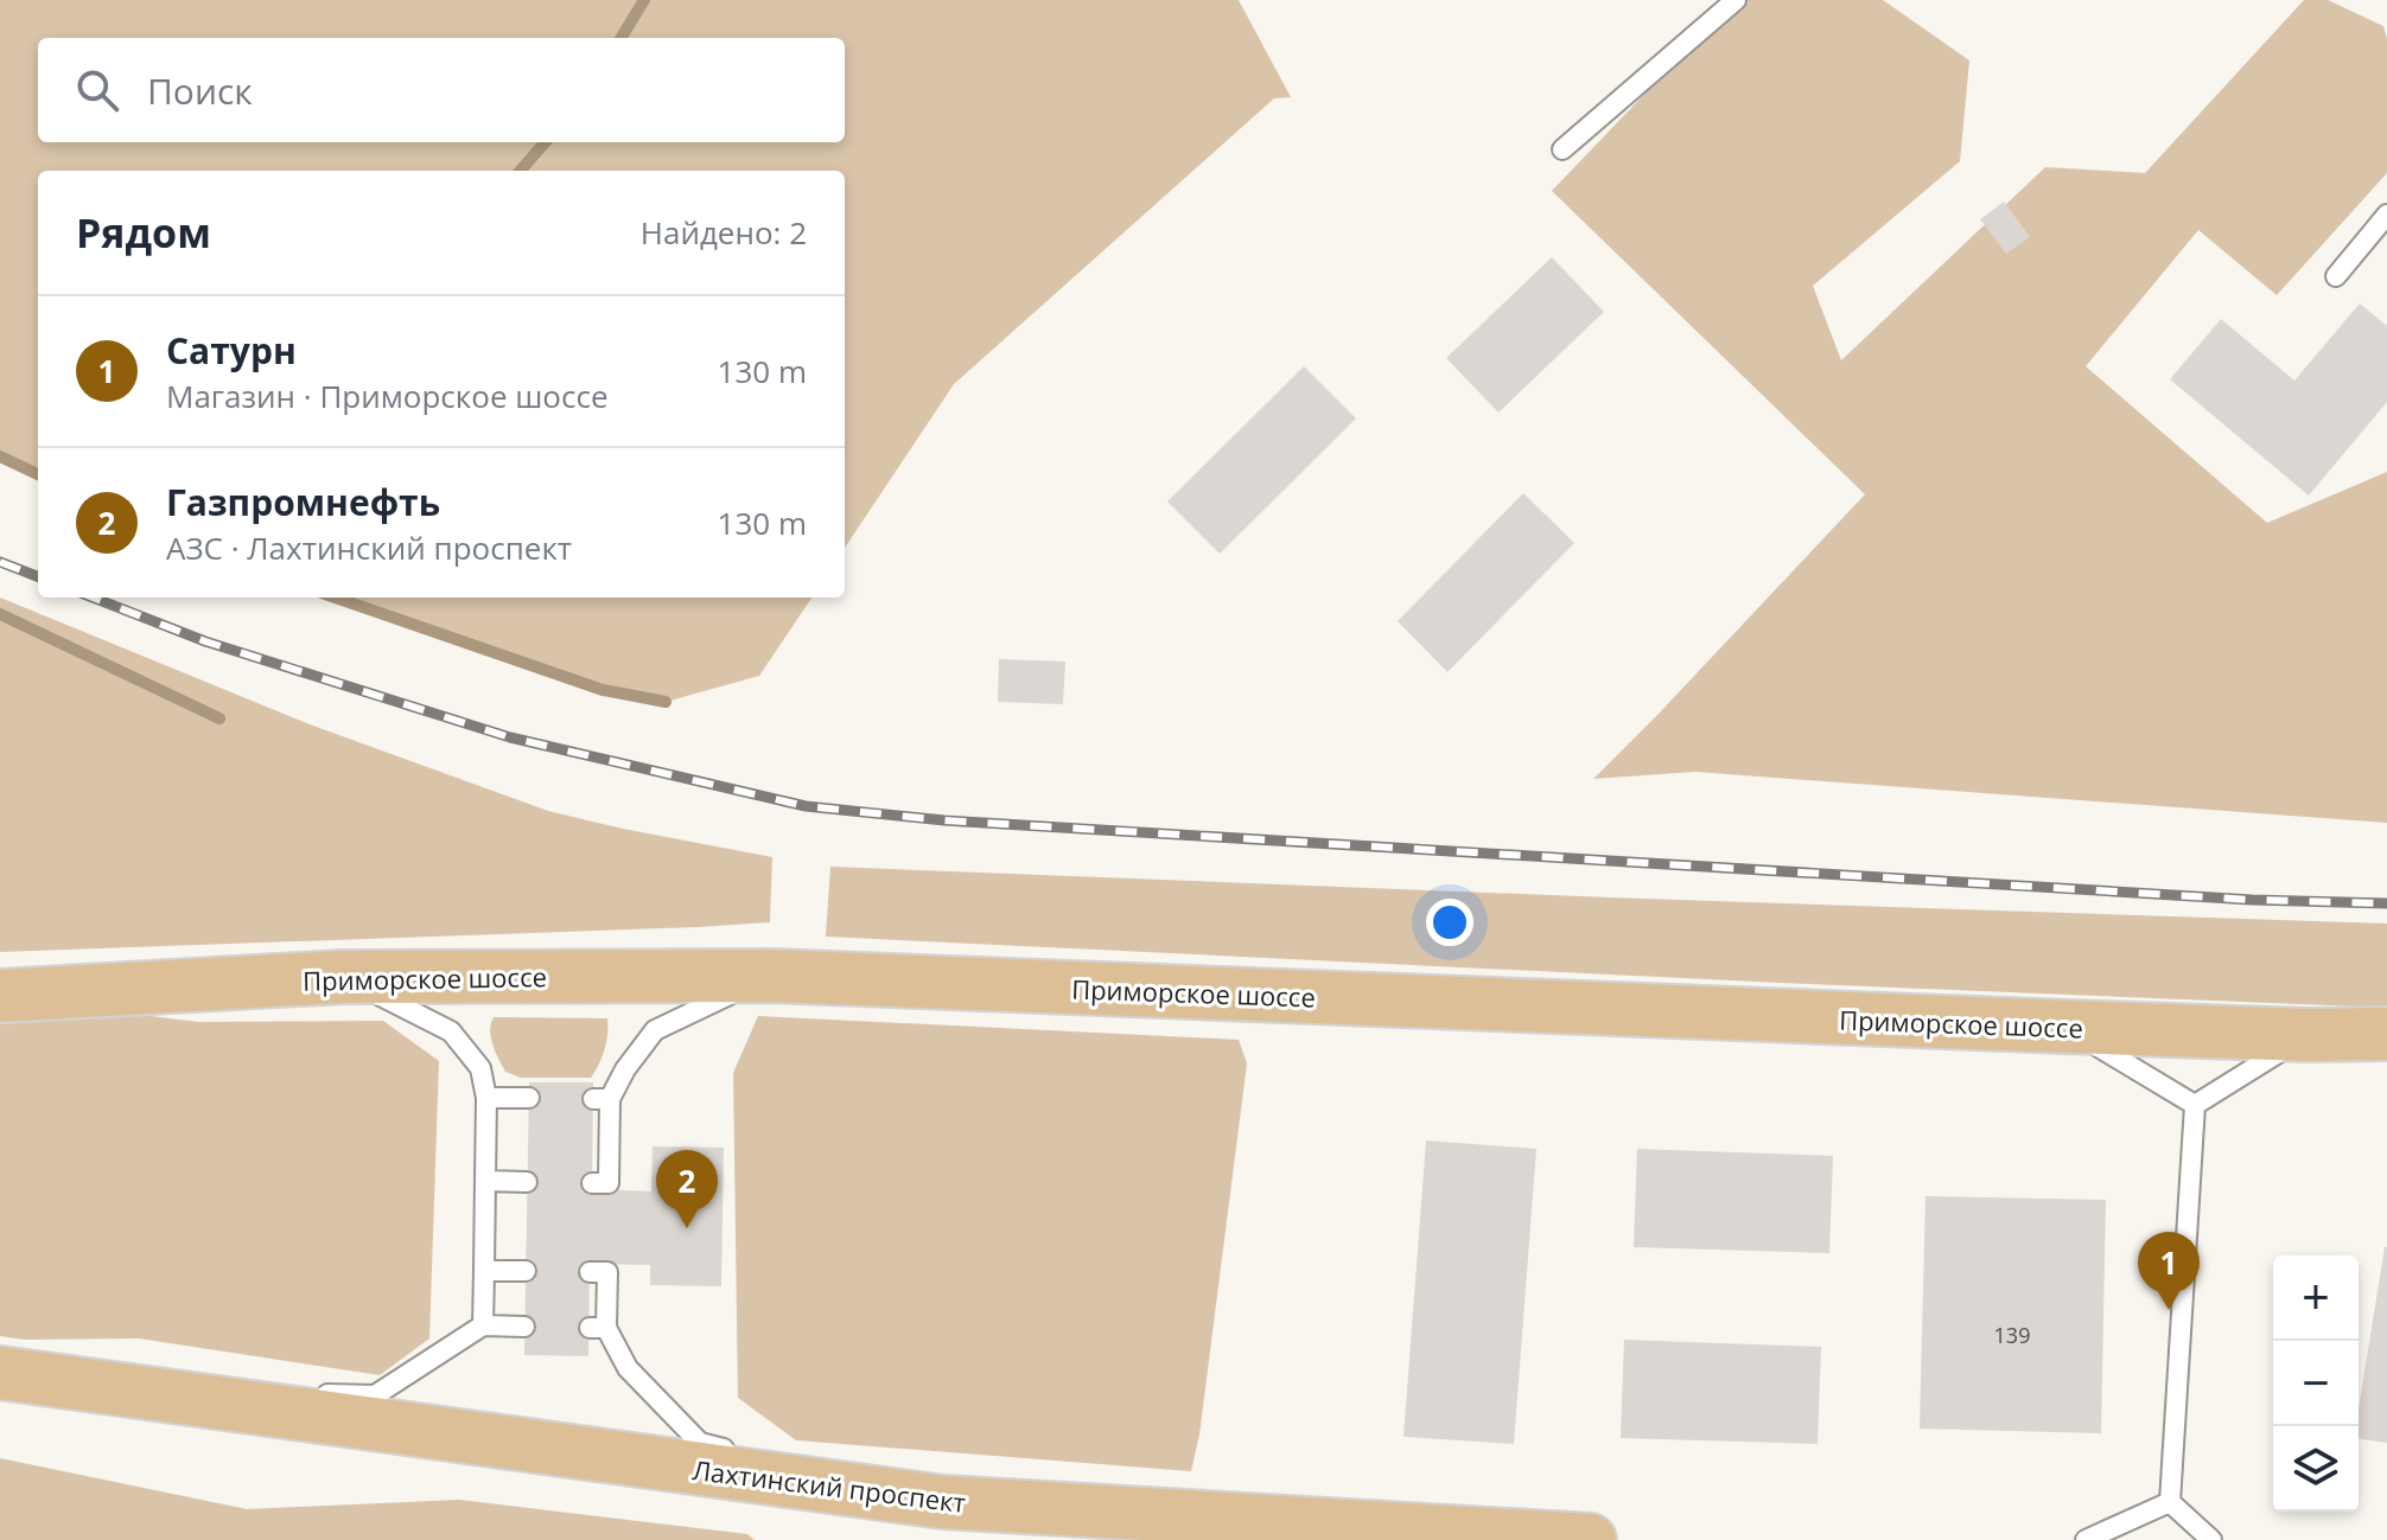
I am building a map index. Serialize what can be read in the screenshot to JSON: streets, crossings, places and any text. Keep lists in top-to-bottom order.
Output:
{
  "streets": {
    "main road": ["Приморское шоссе", "Лахтинский проспект"]
  },
  "house_numbers": ["139"],
  "page": {
    "search": "Поиск",
    "heading": ["Рядом", "Найдено: 2"],
    "list": [
      {
        "mark": "1",
        "name": "Сатурн",
        "note": "Магазин · Приморское шоссе",
        "value": "130 m"
      },
      {
        "mark": "2",
        "name": "Газпромнефть",
        "note": "АЗС · Лахтинский проспект",
        "value": "130 m"
      }
    ],
    "pins": ["2", "1"],
    "map_buttons": ["+", "−"]
  }
}
